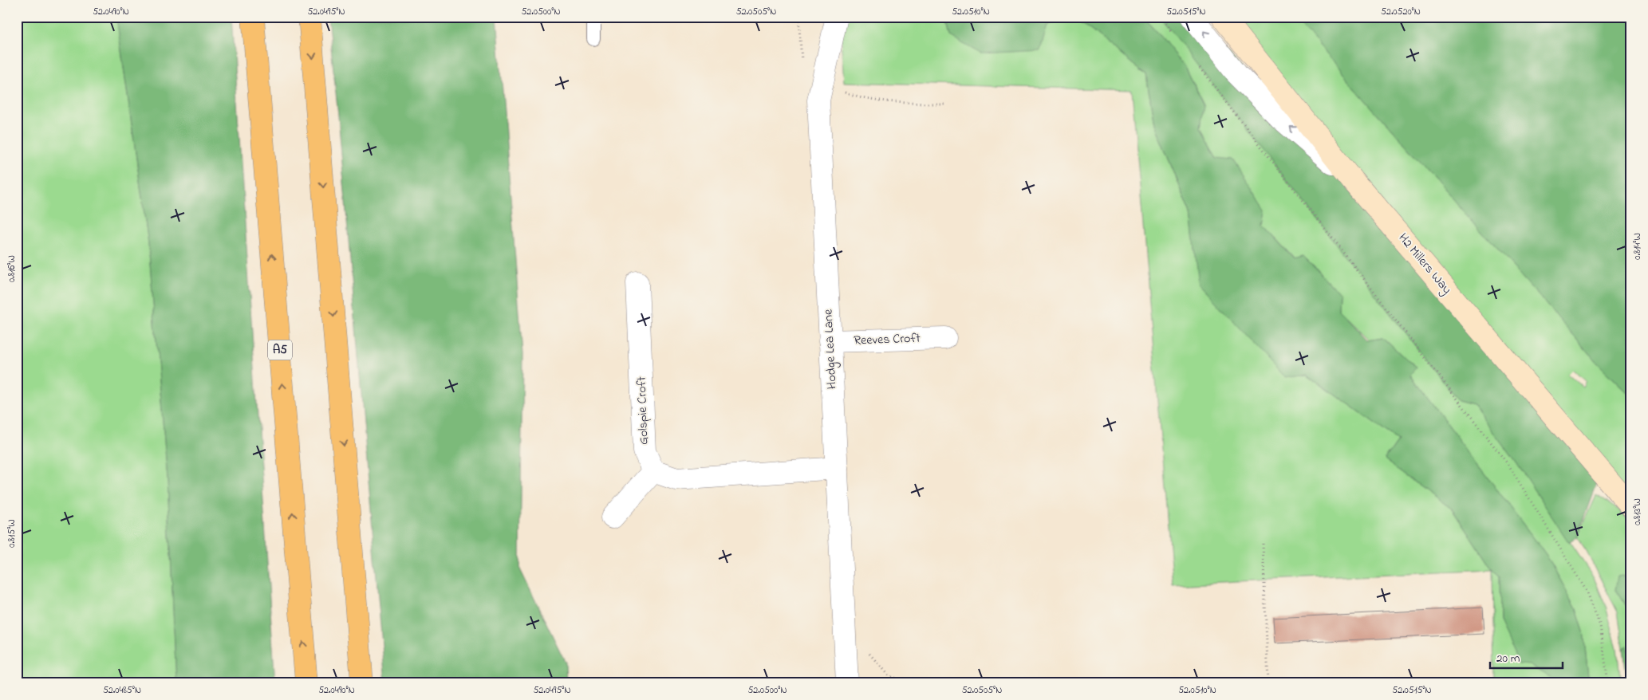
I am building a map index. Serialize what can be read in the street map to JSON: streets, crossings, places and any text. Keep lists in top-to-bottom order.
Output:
{
  "streets": {
    "highway": ["A5"],
    "street": [
      "H2 Millers Way",
      "Reeves Croft",
      "Hodge Lea Lane",
      "Golspie Croft"
    ]
  },
  "crossings": [
    ["Reeves Croft", "Hodge Lea Lane"]
  ],
  "scale_bar": "20 m",
  "coordinates": [
    "52.0490°N",
    "52.0495°N",
    "52.0500°N",
    "52.0505°N",
    "52.0510°N",
    "52.0515°N",
    "52.0520°N",
    "0.814°W",
    "0.816°W",
    "0.813°W",
    "0.815°W",
    "52.0485°N"
  ]
}
